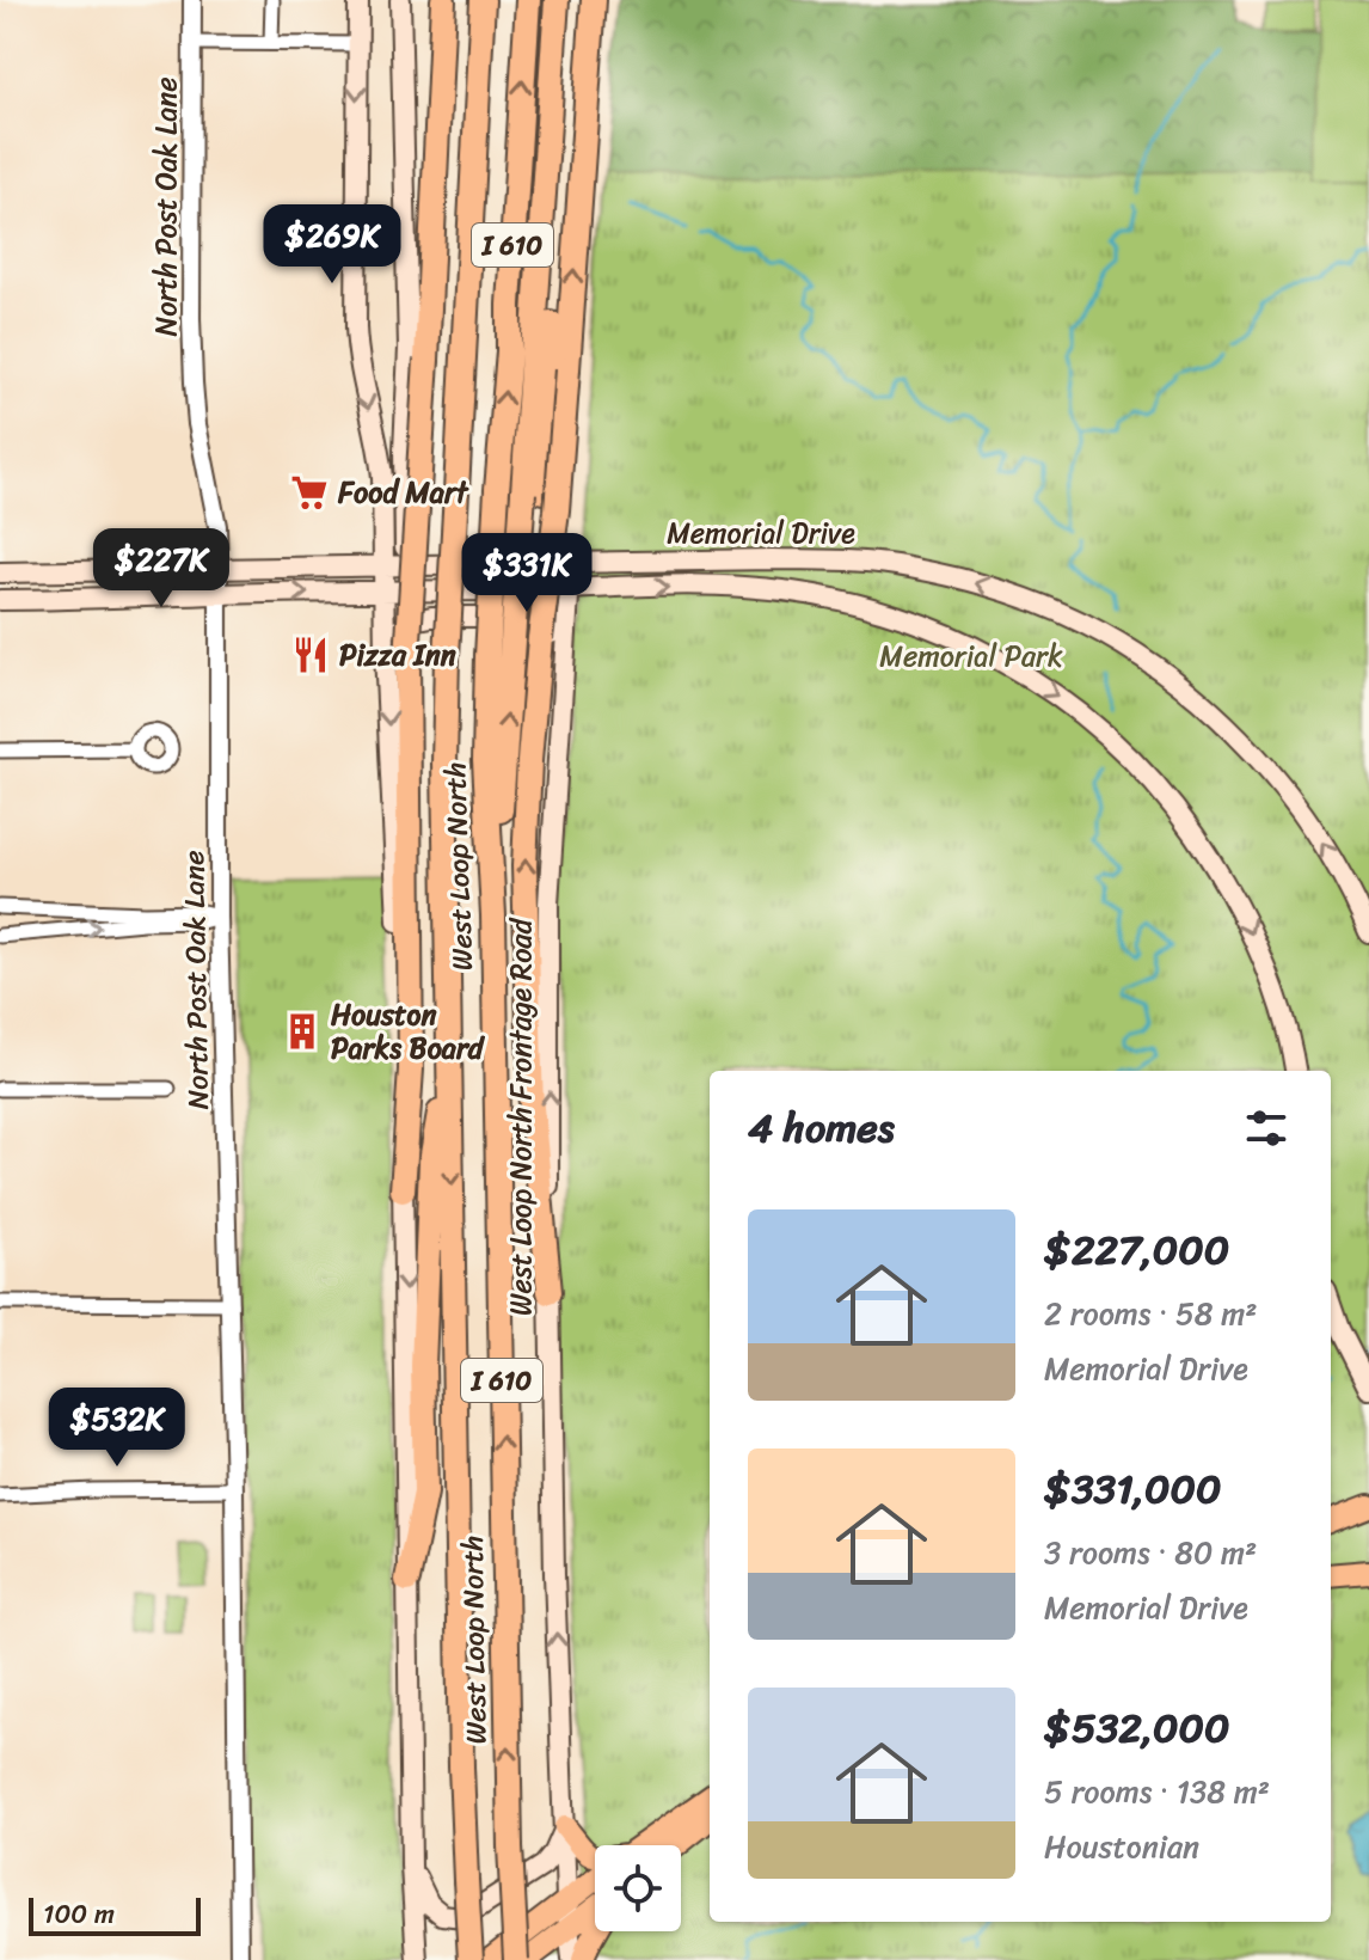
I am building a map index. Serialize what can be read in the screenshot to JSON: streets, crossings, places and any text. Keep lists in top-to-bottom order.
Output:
{
  "streets": {
    "highway": ["I 610", "West Loop North"],
    "main road": ["Memorial Drive", "West Loop North Frontage Road"],
    "street": ["North Post Oak Lane"]
  },
  "crossings": [
    ["North Post Oak Lane", "Memorial Drive"],
    ["I 610", "West Loop North"],
    ["Memorial Drive", "West Loop North Frontage Road"]
  ],
  "parks": ["Memorial Park"],
  "places": {
    "supermarket": ["Food Mart"],
    "restaurant": ["Pizza Inn"],
    "building": ["Houston Parks Board"]
  },
  "scale_bar": "100 m",
  "page": {
    "price": [
      "$269K",
      "$227K",
      "$331K",
      "$532K"
    ],
    "heading": "4 homes",
    "list": [
      {
        "name": "$227,000",
        "note": "2 rooms · 58 m² · Memorial Drive"
      },
      {
        "name": "$331,000",
        "note": "3 rooms · 80 m² · Memorial Drive"
      },
      {
        "name": "$532,000",
        "note": "5 rooms · 138 m² · Houstonian"
      }
    ],
    "scale": "100 m"
  }
}
